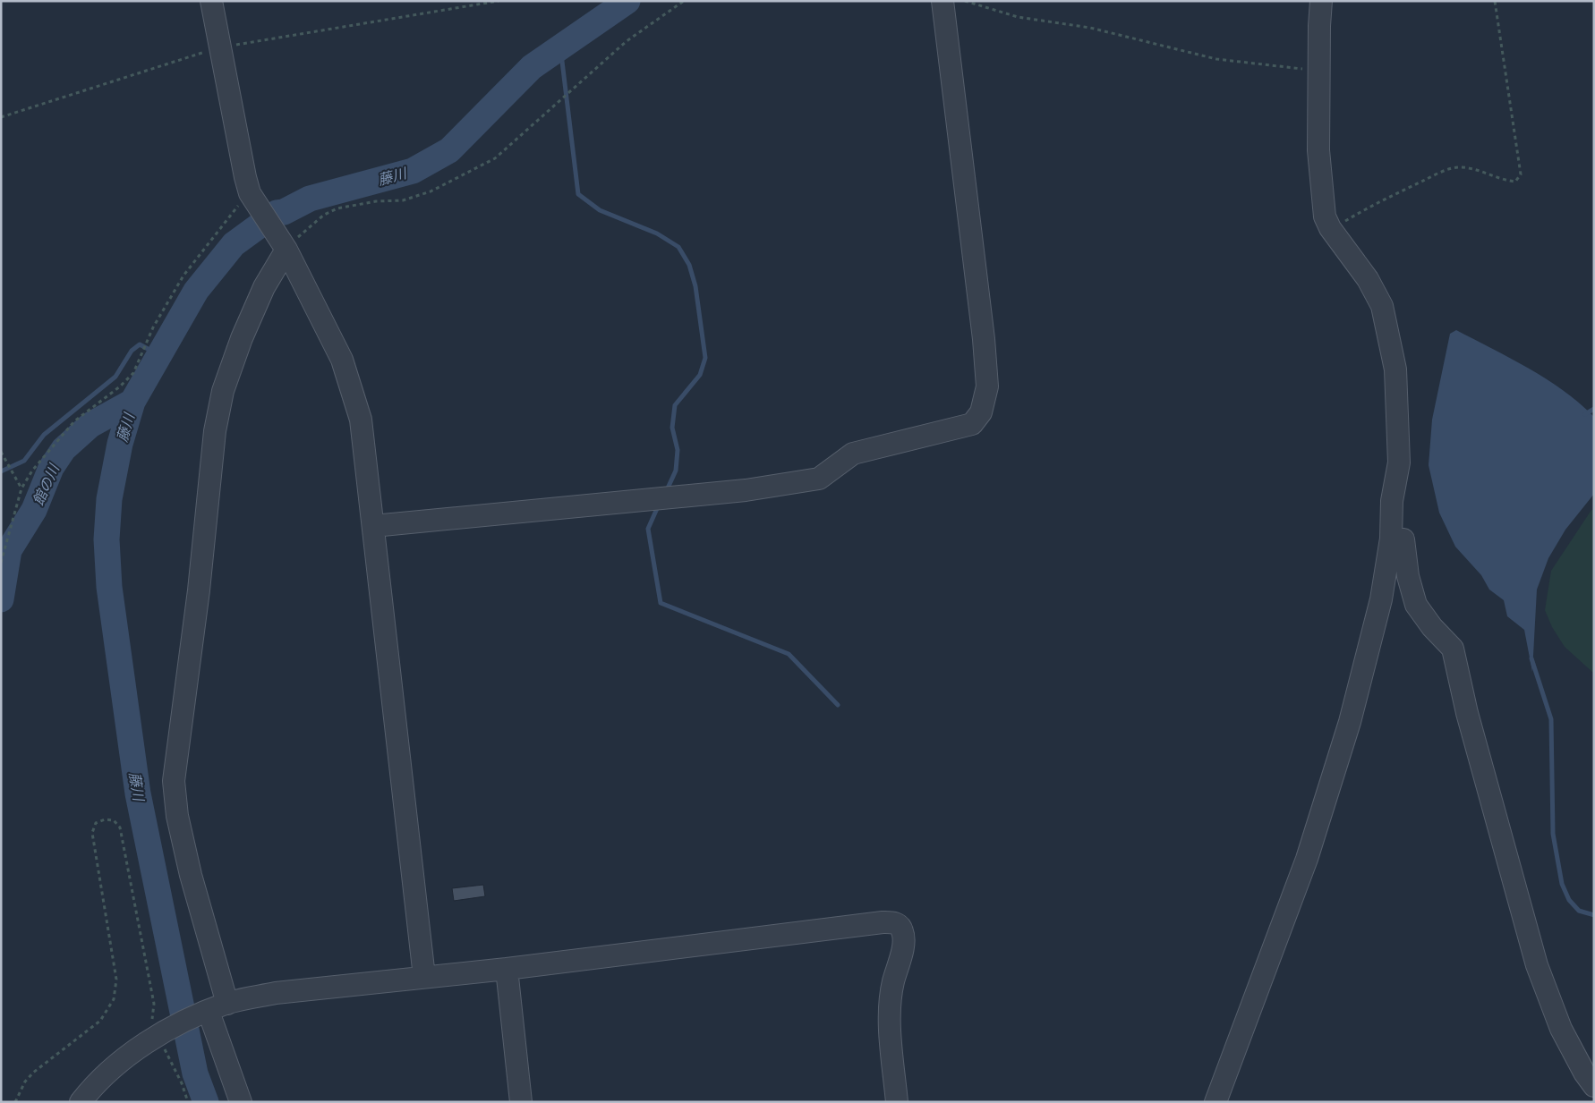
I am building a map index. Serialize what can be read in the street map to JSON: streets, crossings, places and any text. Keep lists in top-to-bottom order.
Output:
{
  "water": ["藤川", "館の川"]
}
